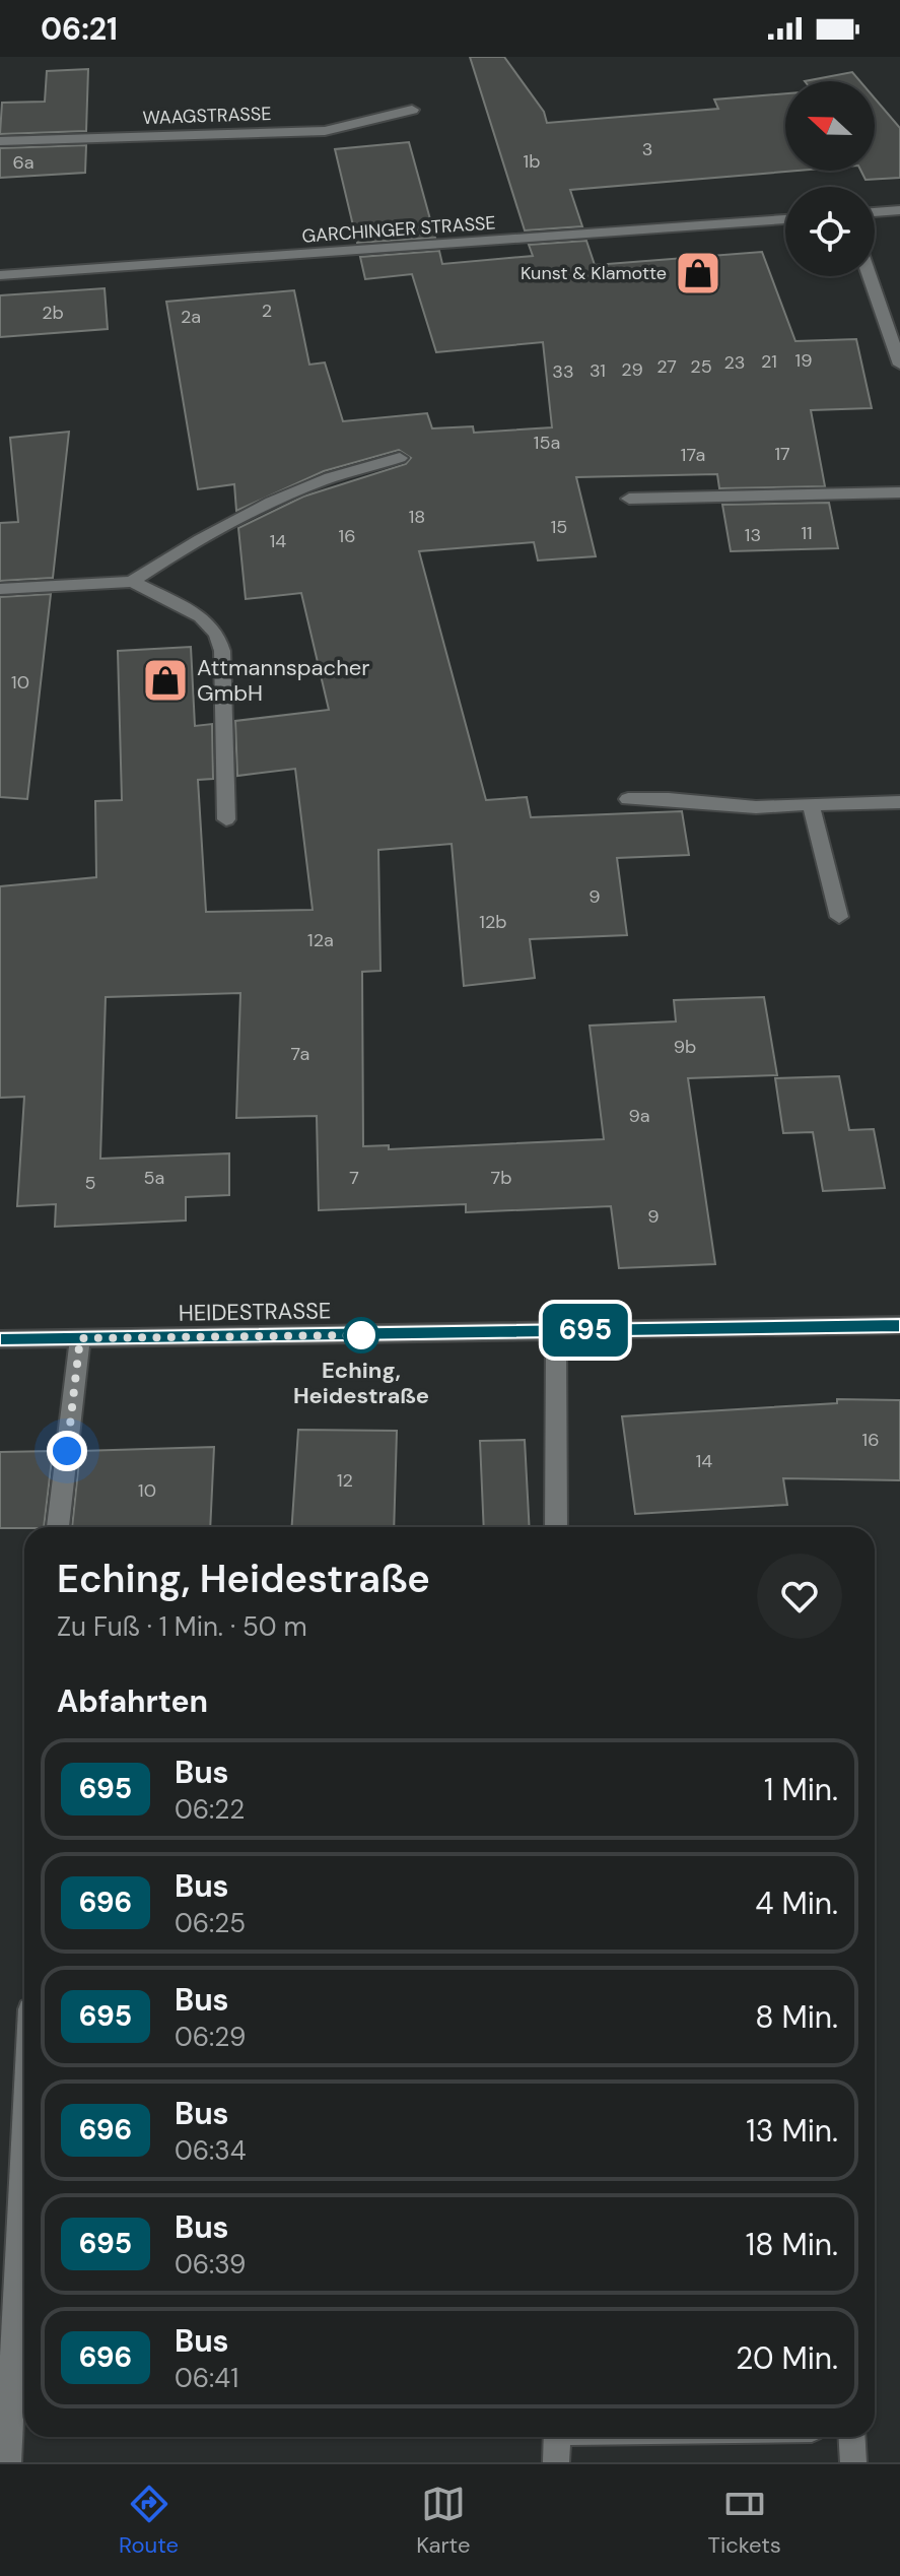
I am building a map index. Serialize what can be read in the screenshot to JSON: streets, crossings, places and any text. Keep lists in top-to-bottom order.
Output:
{
  "streets": {
    "street": ["WAAGSTRASSE", "GARCHINGER STRASSE", "HEIDESTRASSE"]
  },
  "places": {
    "shop": ["Kunst & Klamotte", "Attmannspacher GmbH"],
    "other": ["Eching, Heidestraße"]
  },
  "lines": ["bus line 695"],
  "house_numbers": [
    "3",
    "1b",
    "6a",
    "2",
    "2b",
    "2a",
    "19",
    "21",
    "23",
    "27",
    "25",
    "29",
    "31",
    "33",
    "15a",
    "17",
    "17a",
    "18",
    "15",
    "11",
    "13",
    "16",
    "14",
    "10",
    "9",
    "12b",
    "12a",
    "9b",
    "7a",
    "9a",
    "5a",
    "7",
    "7b",
    "5",
    "9",
    "16",
    "14",
    "12",
    "10"
  ],
  "north": "left",
  "page": {
    "status": "06:21",
    "on_map": "695",
    "heading": [
      ["Eching, Heidestraße", "Zu Fuß · 1 Min. · 50 m"],
      "Abfahrten"
    ],
    "list": [
      {
        "mark": "695",
        "name": "Bus",
        "note": "06:22",
        "value": "1 Min."
      },
      {
        "mark": "696",
        "name": "Bus",
        "note": "06:25",
        "value": "4 Min."
      },
      {
        "mark": "695",
        "name": "Bus",
        "note": "06:29",
        "value": "8 Min."
      },
      {
        "mark": "696",
        "name": "Bus",
        "note": "06:34",
        "value": "13 Min."
      },
      {
        "mark": "695",
        "name": "Bus",
        "note": "06:39",
        "value": "18 Min."
      },
      {
        "mark": "696",
        "name": "Bus",
        "note": "06:41",
        "value": "20 Min."
      }
    ],
    "tabs": ["Route", "Karte", "Tickets"]
  }
}
